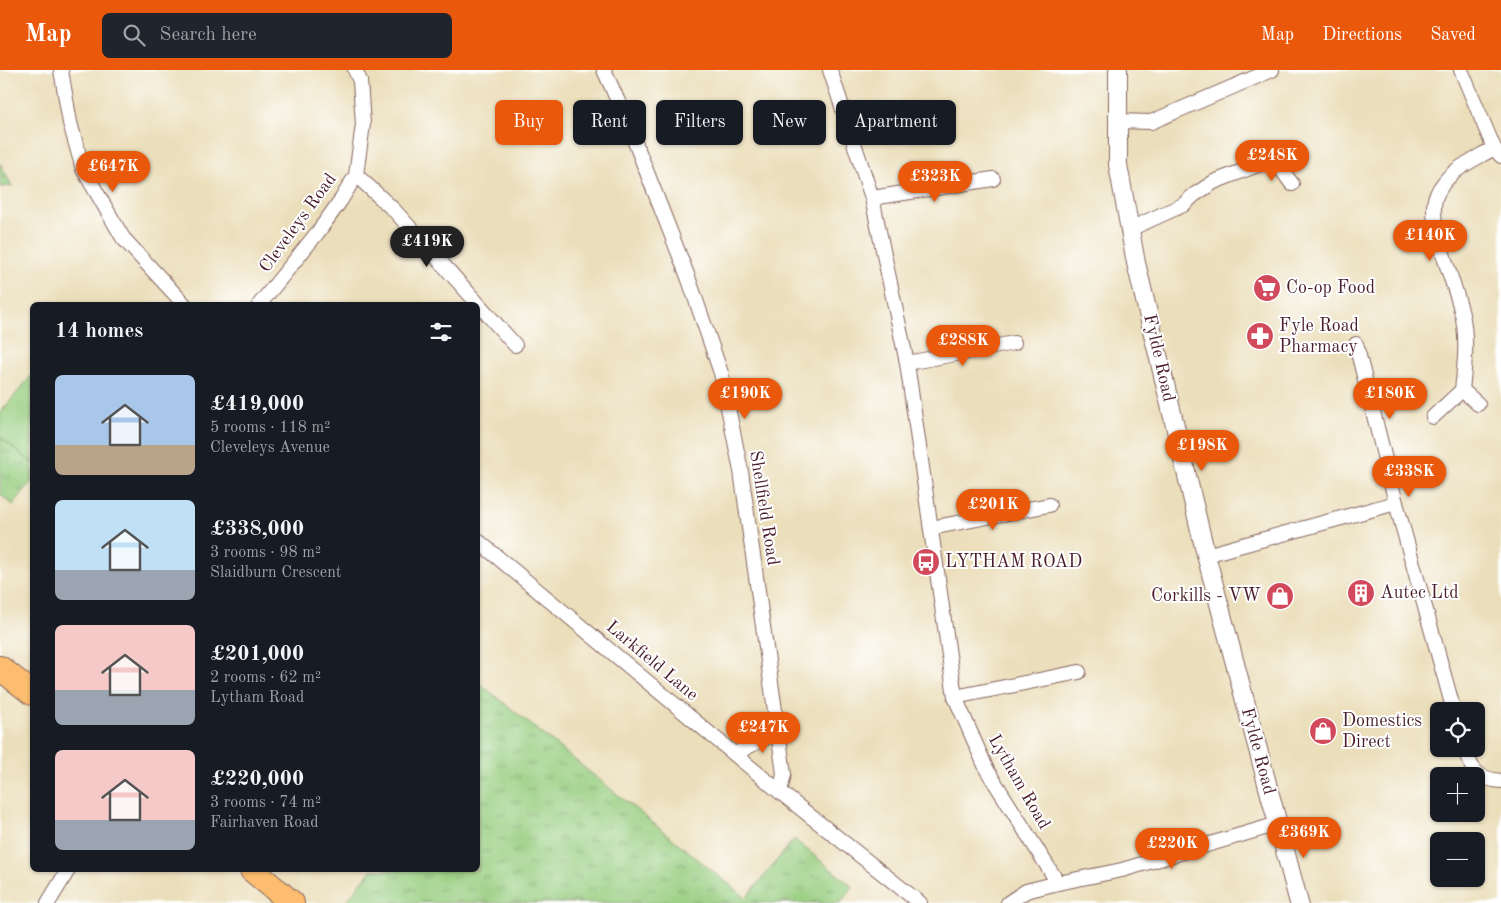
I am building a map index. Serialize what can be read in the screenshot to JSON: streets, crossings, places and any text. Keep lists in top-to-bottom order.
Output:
{
  "streets": {
    "street": [
      "Cleveleys Road",
      "Fylde Road",
      "Shellfield Road",
      "Larkfield Lane",
      "Lytham Road"
    ]
  },
  "crossings": [
    ["Shellfield Road", "Larkfield Lane"]
  ],
  "places": {
    "supermarket": ["Co-op Food"],
    "pharmacy": ["Fyle Road Pharmacy"],
    "bus stop": ["LYTHAM ROAD"],
    "building": ["Autec Ltd"],
    "shop": ["Corkills - VW", "Domestics Direct"]
  },
  "page": {
    "header": "Map",
    "search": "Search here",
    "nav": ["Map", "Directions", "Saved"],
    "chip": [
      "Buy",
      "Rent",
      "Filters",
      "New",
      "Apartment"
    ],
    "price": [
      "£248K",
      "£647K",
      "£323K",
      "£140K",
      "£419K",
      "£288K",
      "£190K",
      "£180K",
      "£198K",
      "£338K",
      "£201K",
      "£247K",
      "£369K",
      "£220K"
    ],
    "heading": "14 homes",
    "list": [
      {
        "name": "£419,000",
        "note": "5 rooms · 118 m² · Cleveleys Avenue"
      },
      {
        "name": "£338,000",
        "note": "3 rooms · 98 m² · Slaidburn Crescent"
      },
      {
        "name": "£201,000",
        "note": "2 rooms · 62 m² · Lytham Road"
      },
      {
        "name": "£220,000",
        "note": "3 rooms · 74 m² · Fairhaven Road"
      }
    ],
    "map_buttons": ["+", "−"]
  }
}
